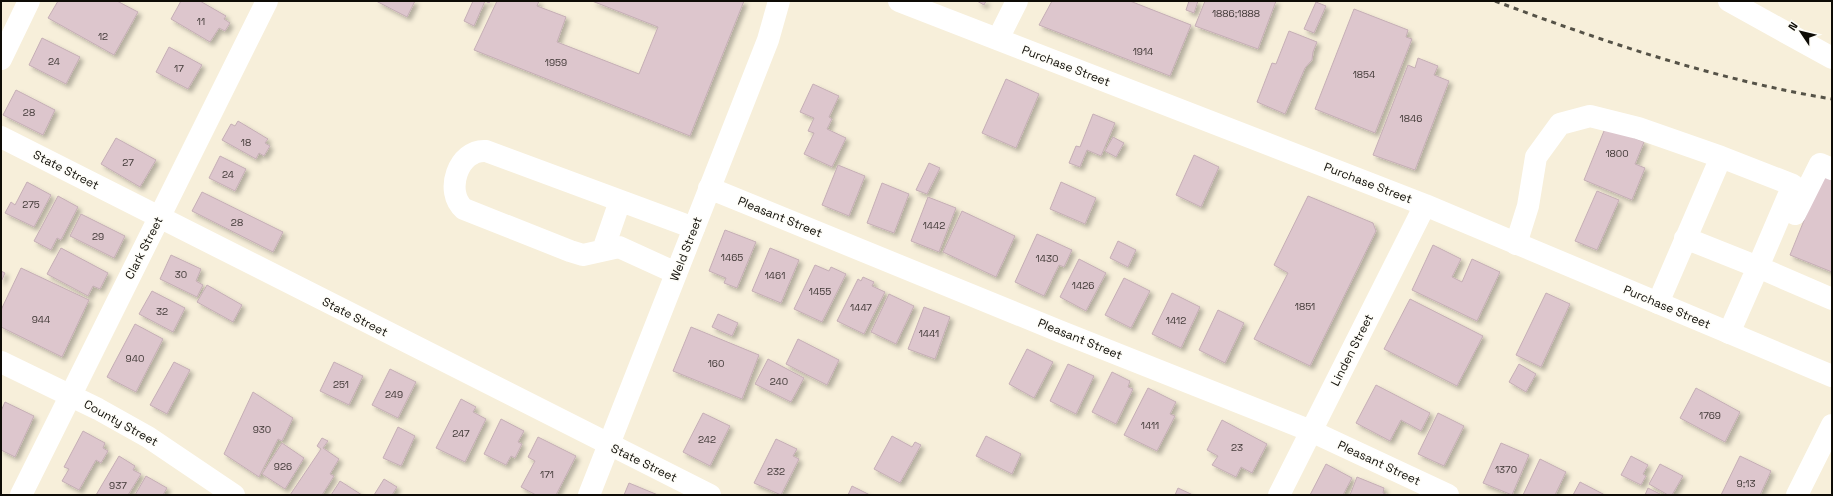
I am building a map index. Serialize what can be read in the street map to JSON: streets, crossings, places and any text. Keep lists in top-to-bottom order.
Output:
{
  "streets": {
    "main road": [
      "Purchase Street",
      "State Street",
      "Pleasant Street",
      "Clark Street",
      "Weld Street",
      "Linden Street",
      "County Street"
    ]
  },
  "crossings": [
    ["Purchase Street", "Linden Street"],
    ["State Street", "Clark Street"],
    ["State Street", "Weld Street"],
    ["Pleasant Street", "Weld Street"],
    ["Pleasant Street", "Linden Street"],
    ["Clark Street", "County Street"]
  ],
  "house_numbers": [
    "1886;1888",
    "11",
    "12",
    "1914",
    "24",
    "1959",
    "17",
    "1854",
    "28",
    "1846",
    "18",
    "1800",
    "27",
    "24",
    "275",
    "28",
    "1442",
    "29",
    "1465",
    "1430",
    "30",
    "1461",
    "1426",
    "1455",
    "1851",
    "1447",
    "32",
    "944",
    "1412",
    "1441",
    "940",
    "160",
    "240",
    "251",
    "249",
    "1769",
    "1411",
    "930",
    "247",
    "242",
    "23",
    "926",
    "1370",
    "232",
    "171",
    "9;13",
    "937"
  ],
  "north": "top left"
}
